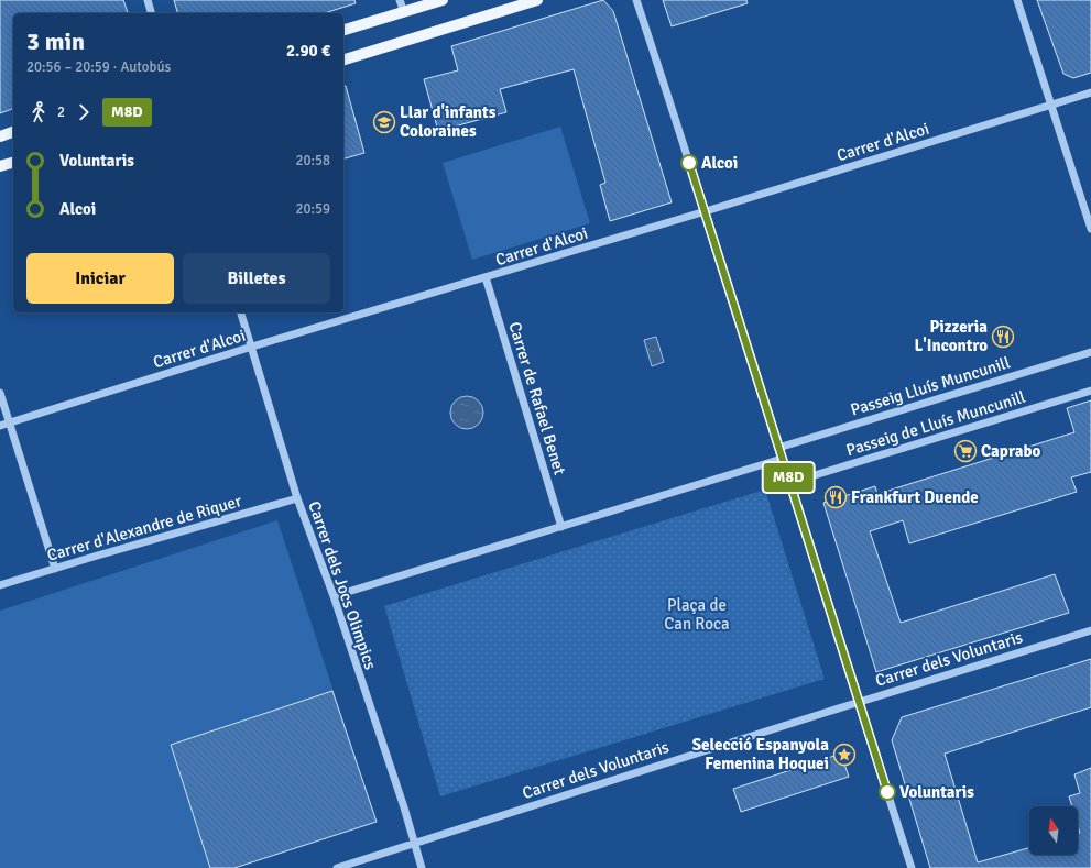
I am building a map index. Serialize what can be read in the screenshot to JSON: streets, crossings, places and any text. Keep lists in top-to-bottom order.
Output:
{
  "streets": {
    "street": [
      "Carrer d'Alcoi",
      "Passeig Lluís Muncunill",
      "Carrer de Rafael Benet",
      "Passeig de Lluís Muncunill",
      "Carrer d'Alexandre de Riquer",
      "Carrer dels Jocs Olimpics",
      "Carrer dels Voluntaris"
    ]
  },
  "crossings": [
    ["Carrer d'Alcoi", "Carrer de Rafael Benet"],
    ["Carrer d'Alcoi", "Carrer dels Jocs Olimpics"],
    ["Carrer d'Alexandre de Riquer", "Carrer dels Jocs Olimpics"],
    ["Carrer dels Jocs Olimpics", "Carrer dels Voluntaris"]
  ],
  "parks": ["Plaça de Can Roca"],
  "places": {
    "school or university": ["Llar d'infants Coloraines"],
    "other": ["Alcoi", "Voluntaris"],
    "restaurant": ["Pizzeria L'Incontro", "Frankfurt Duende"],
    "supermarket": ["Caprabo"],
    "place": ["Selecció Espanyola Femenina Hoquei"]
  },
  "lines": ["bus line M8D"],
  "north": "top",
  "page": {
    "on_map": "M8D",
    "heading": ["3 min", "20:56 – 20:59 · Autobús", "2.90 €"],
    "legs": ["2", "M8D"],
    "list": [
      {
        "name": "Voluntaris",
        "value": "20:58"
      },
      {
        "name": "Alcoi",
        "value": "20:59"
      }
    ],
    "buttons": ["Iniciar", "Billetes"]
  }
}
